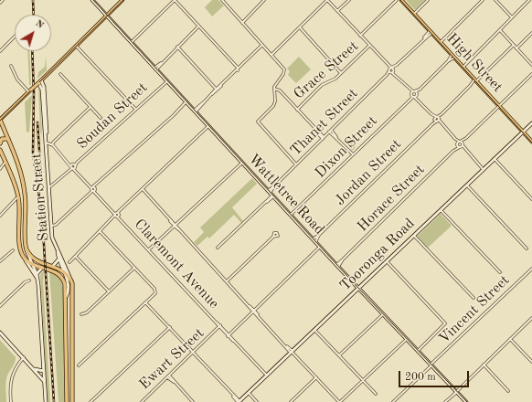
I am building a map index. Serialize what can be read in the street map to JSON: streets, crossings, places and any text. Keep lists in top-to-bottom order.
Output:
{
  "streets": {
    "main road": [
      "High Street",
      "Wattletree Road",
      "Station Street",
      "Tooronga Road"
    ],
    "street": [
      "Grace Street",
      "Soudan Street",
      "Thanet Street",
      "Dixon Street",
      "Jordan Street",
      "Horace Street",
      "Claremont Avenue",
      "Vincent Street",
      "Ewart Street"
    ]
  },
  "crossings": [
    ["High Street", "Jordan Street"],
    ["High Street", "Horace Street"],
    ["High Street", "Tooronga Road"],
    ["Soudan Street", "Wattletree Road"],
    ["Soudan Street", "Station Street"],
    ["Soudan Street", "Claremont Avenue"],
    ["Thanet Street", "Wattletree Road"],
    ["Dixon Street", "Wattletree Road"],
    ["Jordan Street", "Wattletree Road"],
    ["Wattletree Road", "Horace Street"],
    ["Wattletree Road", "Tooronga Road"],
    ["Wattletree Road", "Vincent Street"],
    ["Tooronga Road", "Claremont Avenue"],
    ["Claremont Avenue", "Ewart Street"]
  ],
  "scale_bar": "200 m",
  "north": "top right"
}
